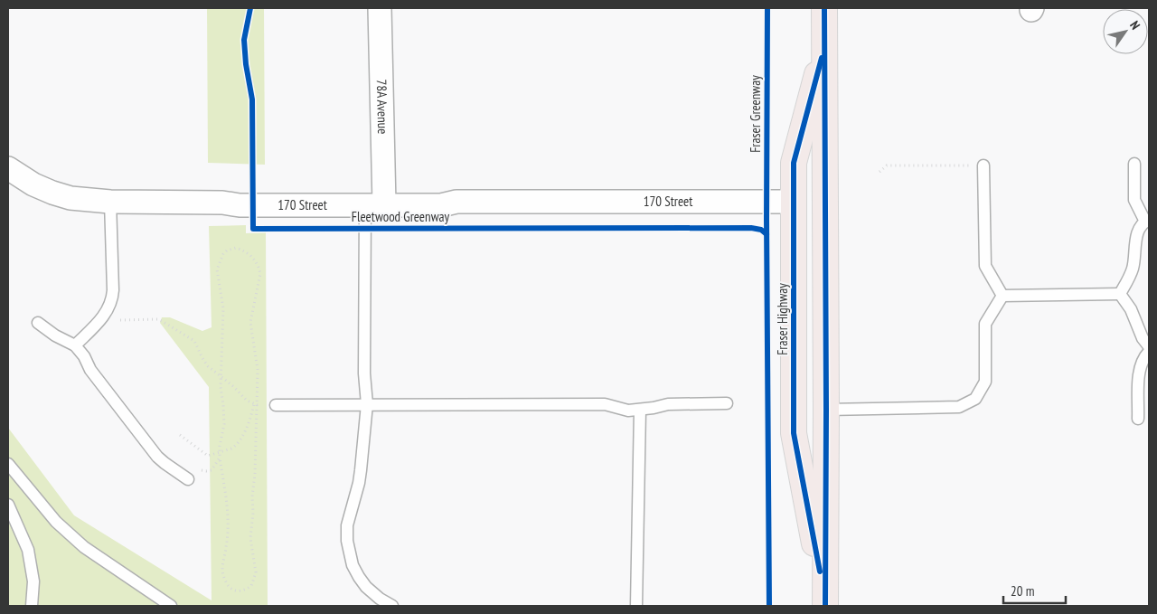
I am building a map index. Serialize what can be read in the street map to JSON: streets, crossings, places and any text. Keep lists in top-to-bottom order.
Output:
{
  "streets": {
    "main road": ["Fraser Highway"],
    "street": ["78A Avenue", "170 Street"],
    "cycle path": ["Fraser Greenway", "Fleetwood Greenway"]
  },
  "crossings": [
    ["78A Avenue", "170 Street"],
    ["170 Street", "Fraser Highway"]
  ],
  "scale_bar": "20 m",
  "north": "top right"
}
